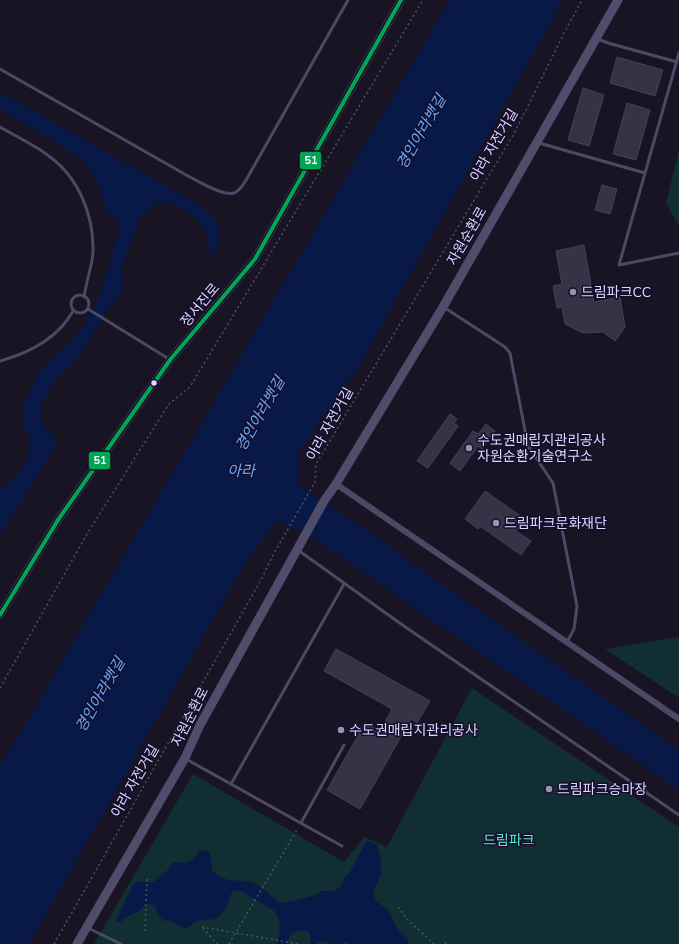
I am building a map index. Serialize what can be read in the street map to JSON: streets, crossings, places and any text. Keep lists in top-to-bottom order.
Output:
{
  "streets": {
    "main road": ["자원순환로"],
    "street": ["정서진로"],
    "path": ["아라 자전거길"]
  },
  "water": ["경인아라뱃길", "아라"],
  "parks": ["드림파크"],
  "places": [
    "드림파크CC",
    "수도권매립지관리공사 자원순환기술연구소",
    "드림파크문화재단",
    "수도권매립지관리공사",
    "드림파크승마장"
  ],
  "lines": ["transit line 51"]
}
